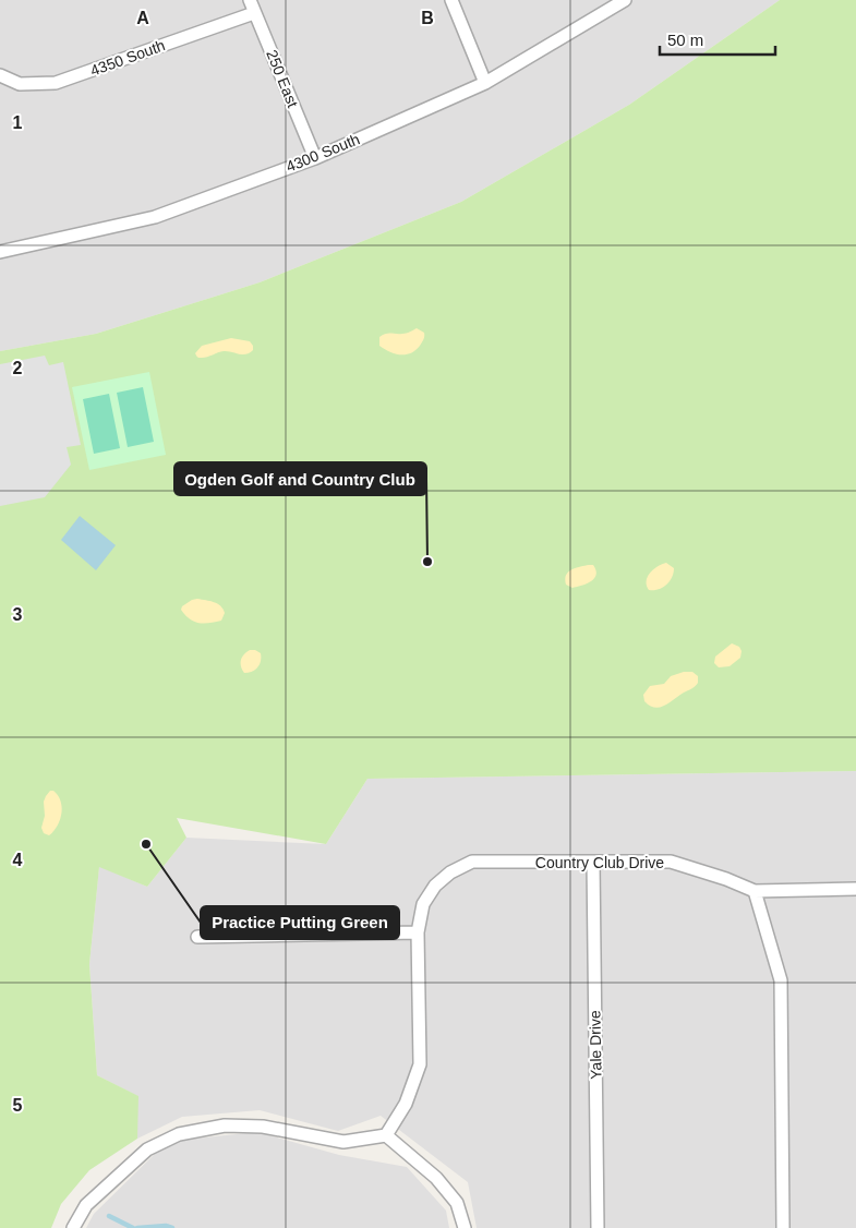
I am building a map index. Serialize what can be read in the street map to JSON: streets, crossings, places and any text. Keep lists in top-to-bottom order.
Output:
{
  "streets": {
    "street": [
      "4350 South",
      "250 East",
      "4300 South",
      "Country Club Drive",
      "Yale Drive"
    ]
  },
  "crossings": [
    ["4350 South", "250 East"],
    ["250 East", "4300 South"],
    ["Country Club Drive", "Yale Drive"]
  ],
  "places": ["Ogden Golf and Country Club", "Practice Putting Green"],
  "scale_bar": "50 m",
  "grid": {
    "columns": ["A", "B"],
    "rows": [
      "1",
      "2",
      "3",
      "4",
      "5"
    ]
  }
}
